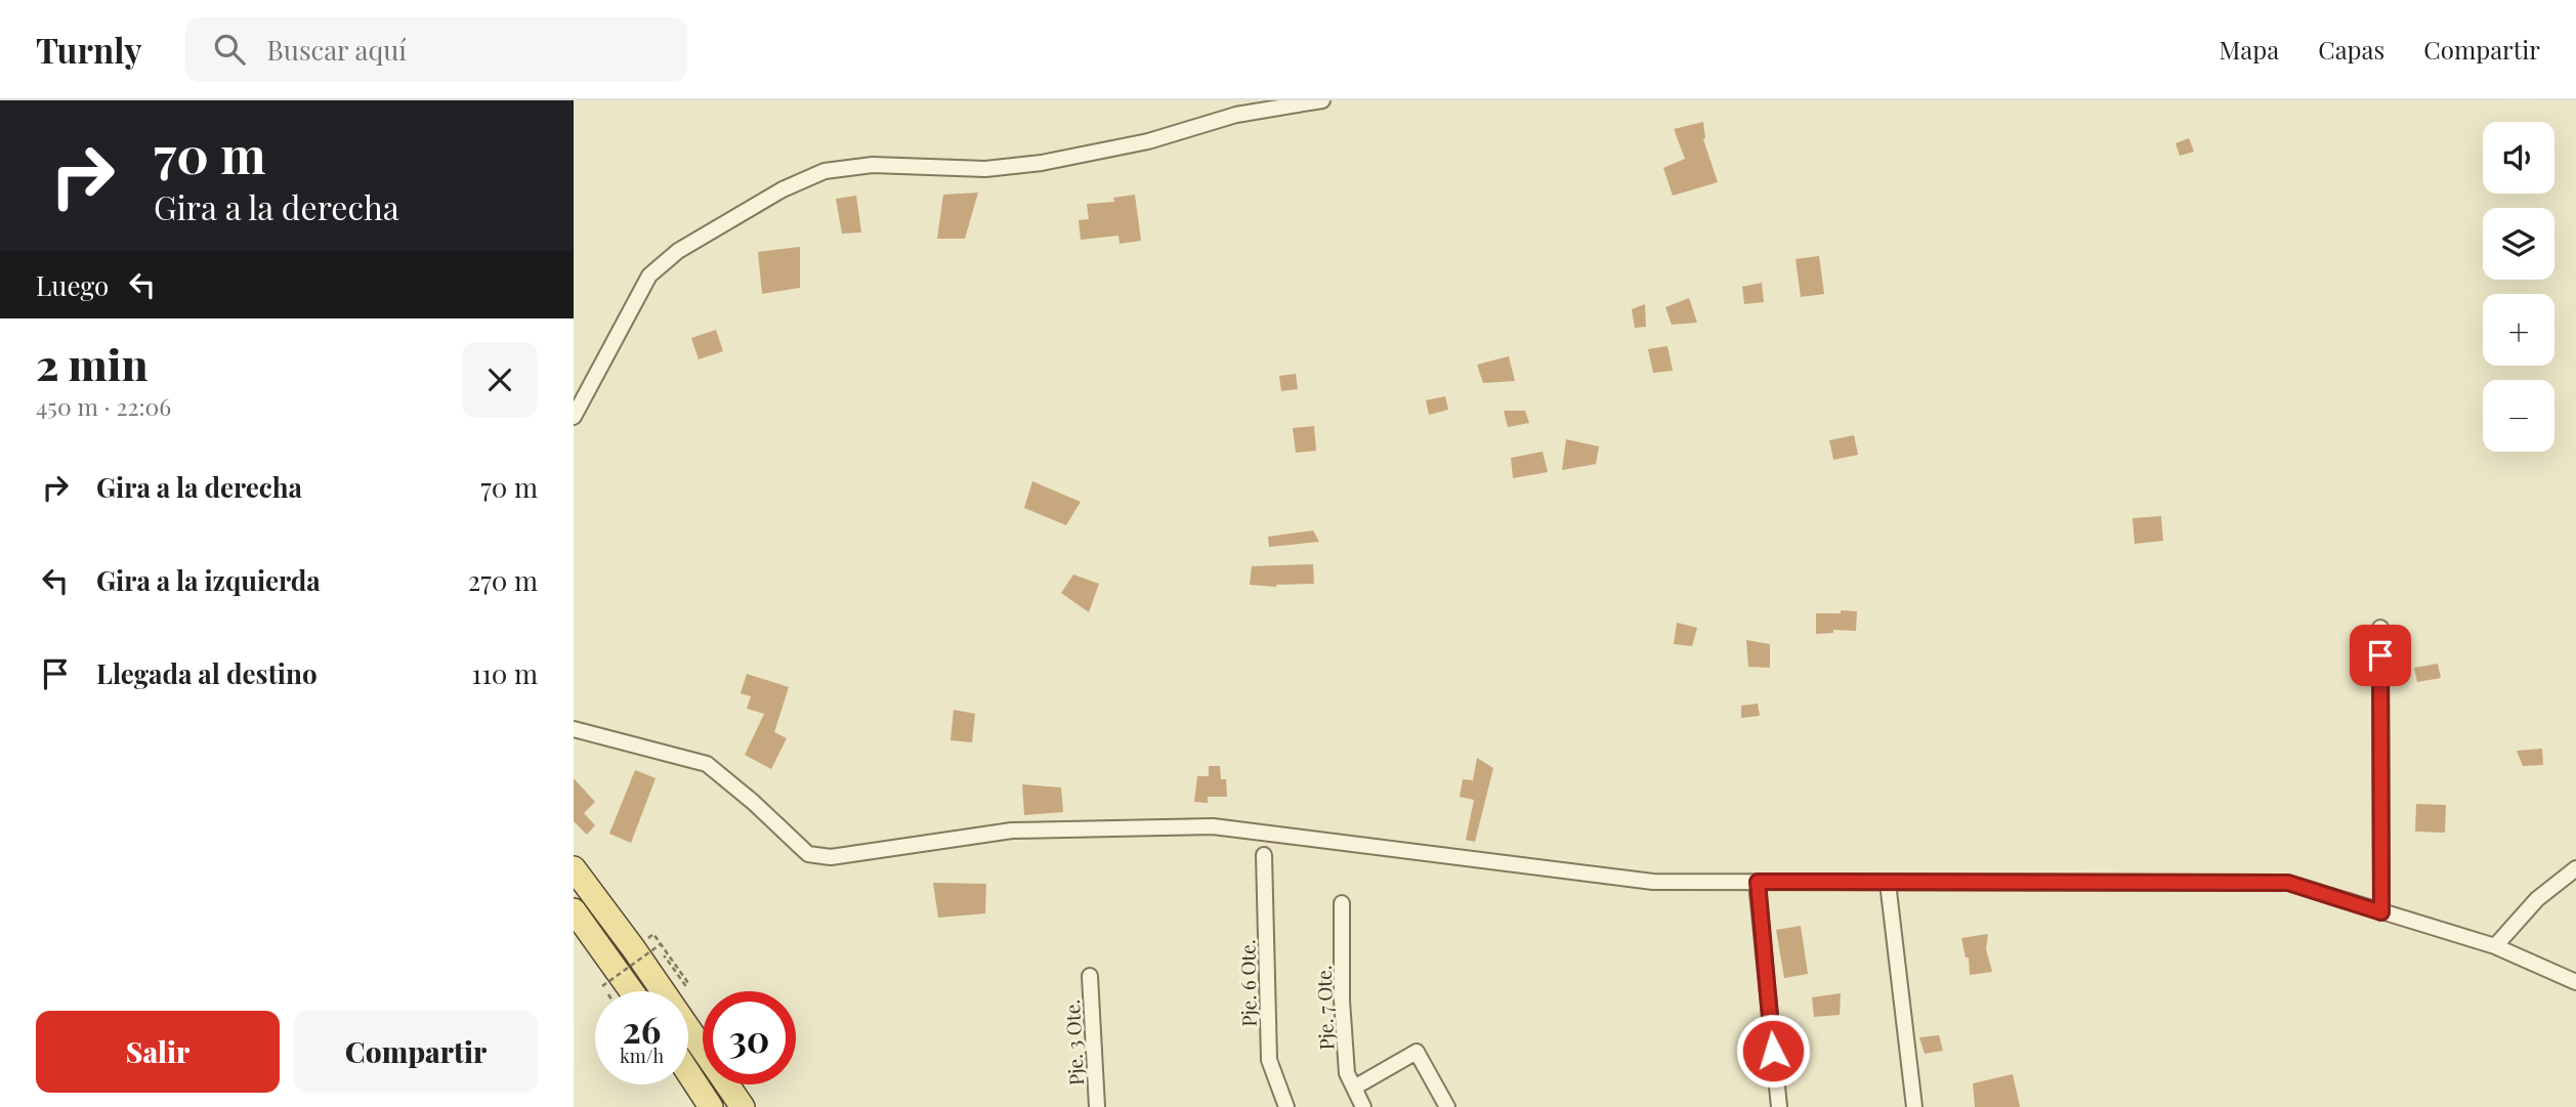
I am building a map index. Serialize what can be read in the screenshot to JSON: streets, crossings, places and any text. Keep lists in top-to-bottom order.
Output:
{
  "streets": {
    "street": ["Pje. 6 Ote.", "Pje. 7 Ote.", "Pje. 3 Ote."]
  },
  "page": {
    "header": "Turnly",
    "search": "Buscar aquí",
    "nav": ["Mapa", "Capas", "Compartir"],
    "turn": ["70 m", "Gira a la derecha"],
    "map_buttons": ["+", "−"],
    "then": "Luego",
    "heading": ["2 min", "450 m · 22:06"],
    "list": [
      {
        "name": "Gira a la derecha",
        "value": "70 m"
      },
      {
        "name": "Gira a la izquierda",
        "value": "270 m"
      },
      {
        "name": "Llegada al destino",
        "value": "110 m"
      }
    ],
    "speed": "26 km/h",
    "limit": "30",
    "buttons": ["Salir", "Compartir"]
  }
}
